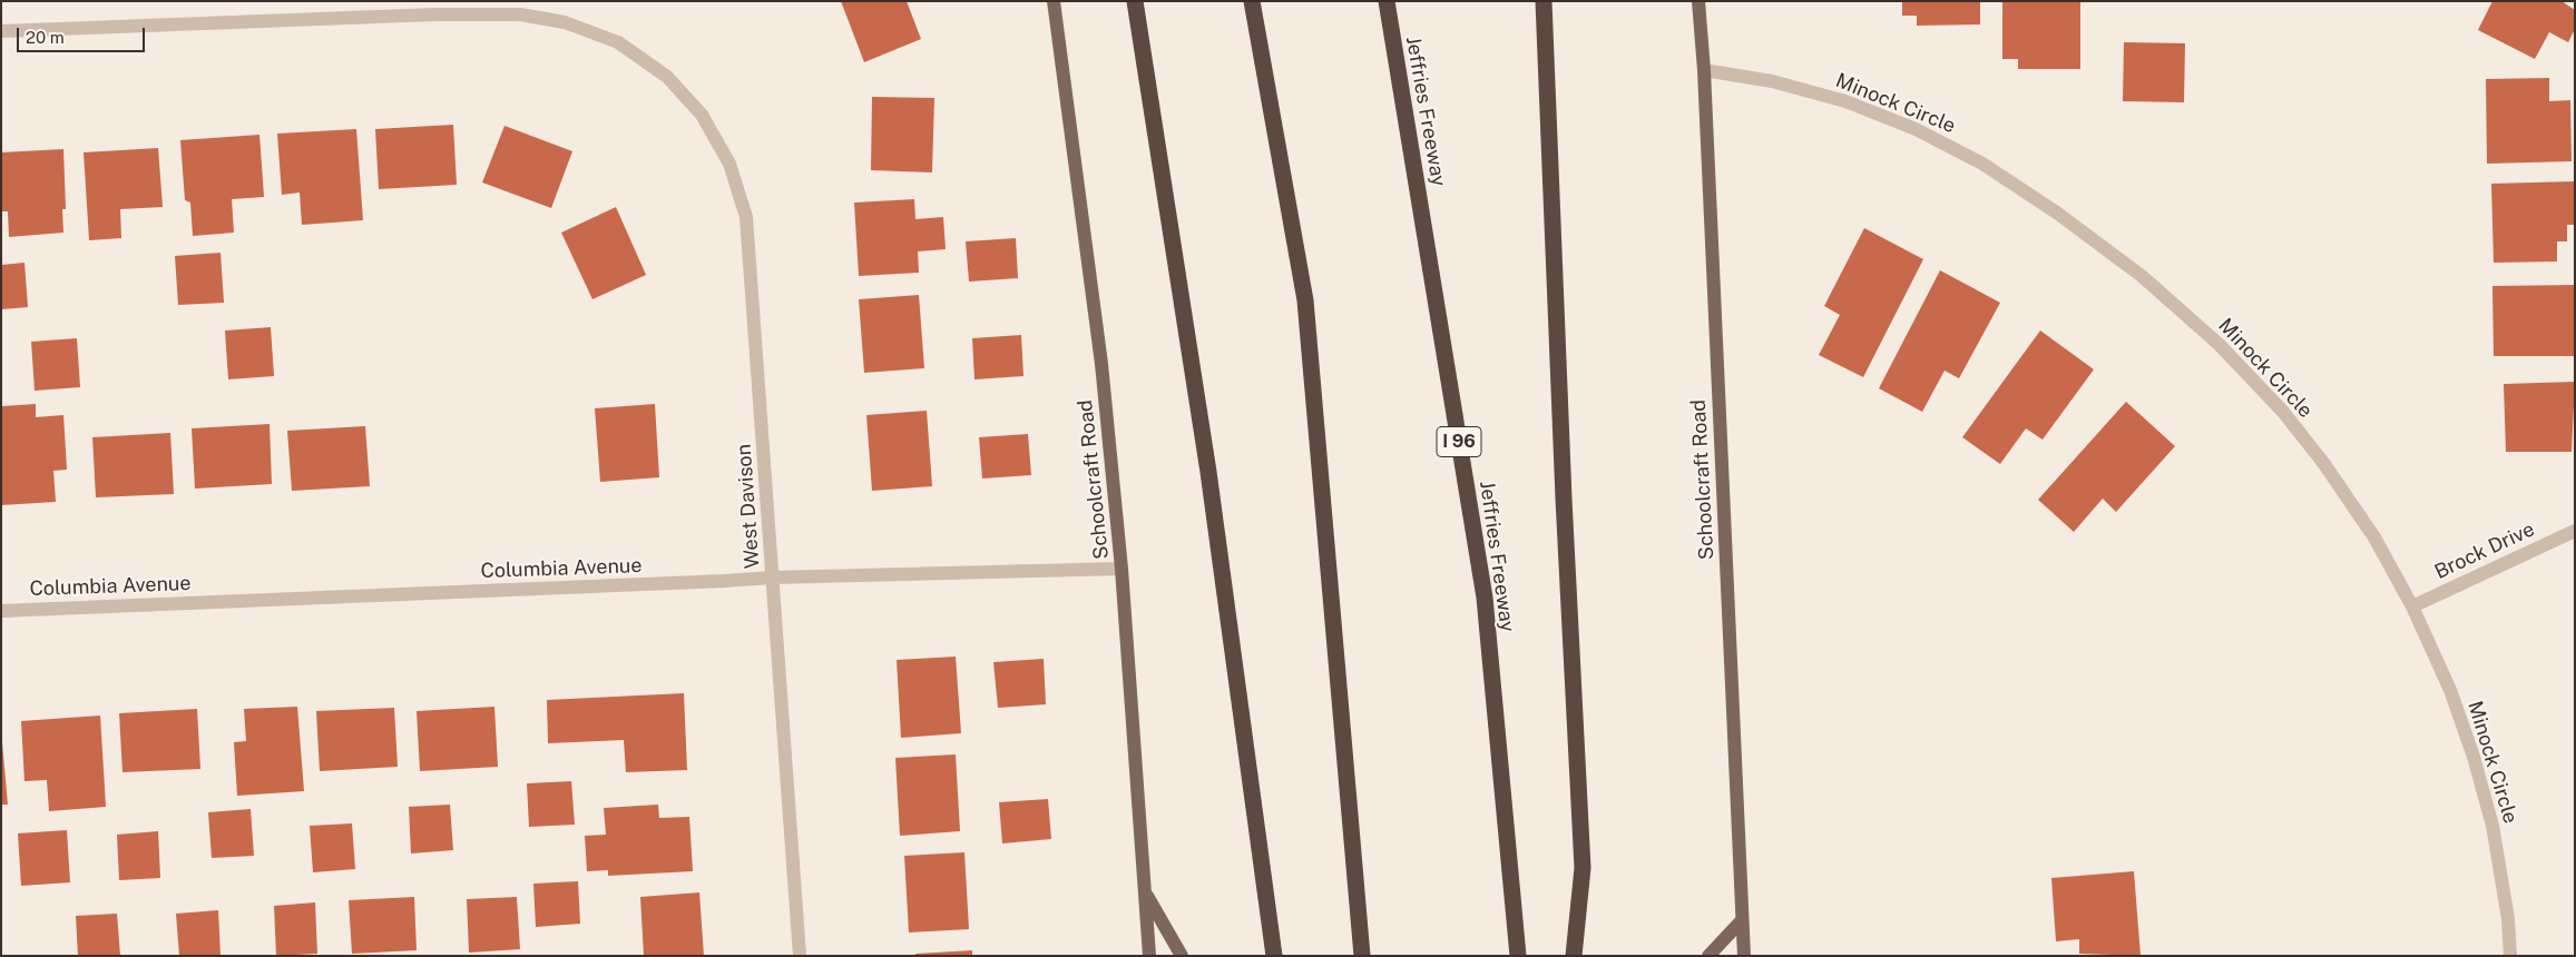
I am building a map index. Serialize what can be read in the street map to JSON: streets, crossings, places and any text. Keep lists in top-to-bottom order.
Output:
{
  "streets": {
    "highway": ["Jeffries Freeway", "I 96"],
    "main road": ["Schoolcraft Road"],
    "street": [
      "Minock Circle",
      "West Davison",
      "Brock Drive",
      "Columbia Avenue"
    ]
  },
  "crossings": [
    ["Minock Circle", "Schoolcraft Road"],
    ["Minock Circle", "Brock Drive"],
    ["Schoolcraft Road", "Columbia Avenue"],
    ["West Davison", "Columbia Avenue"]
  ],
  "scale_bar": "20 m"
}
